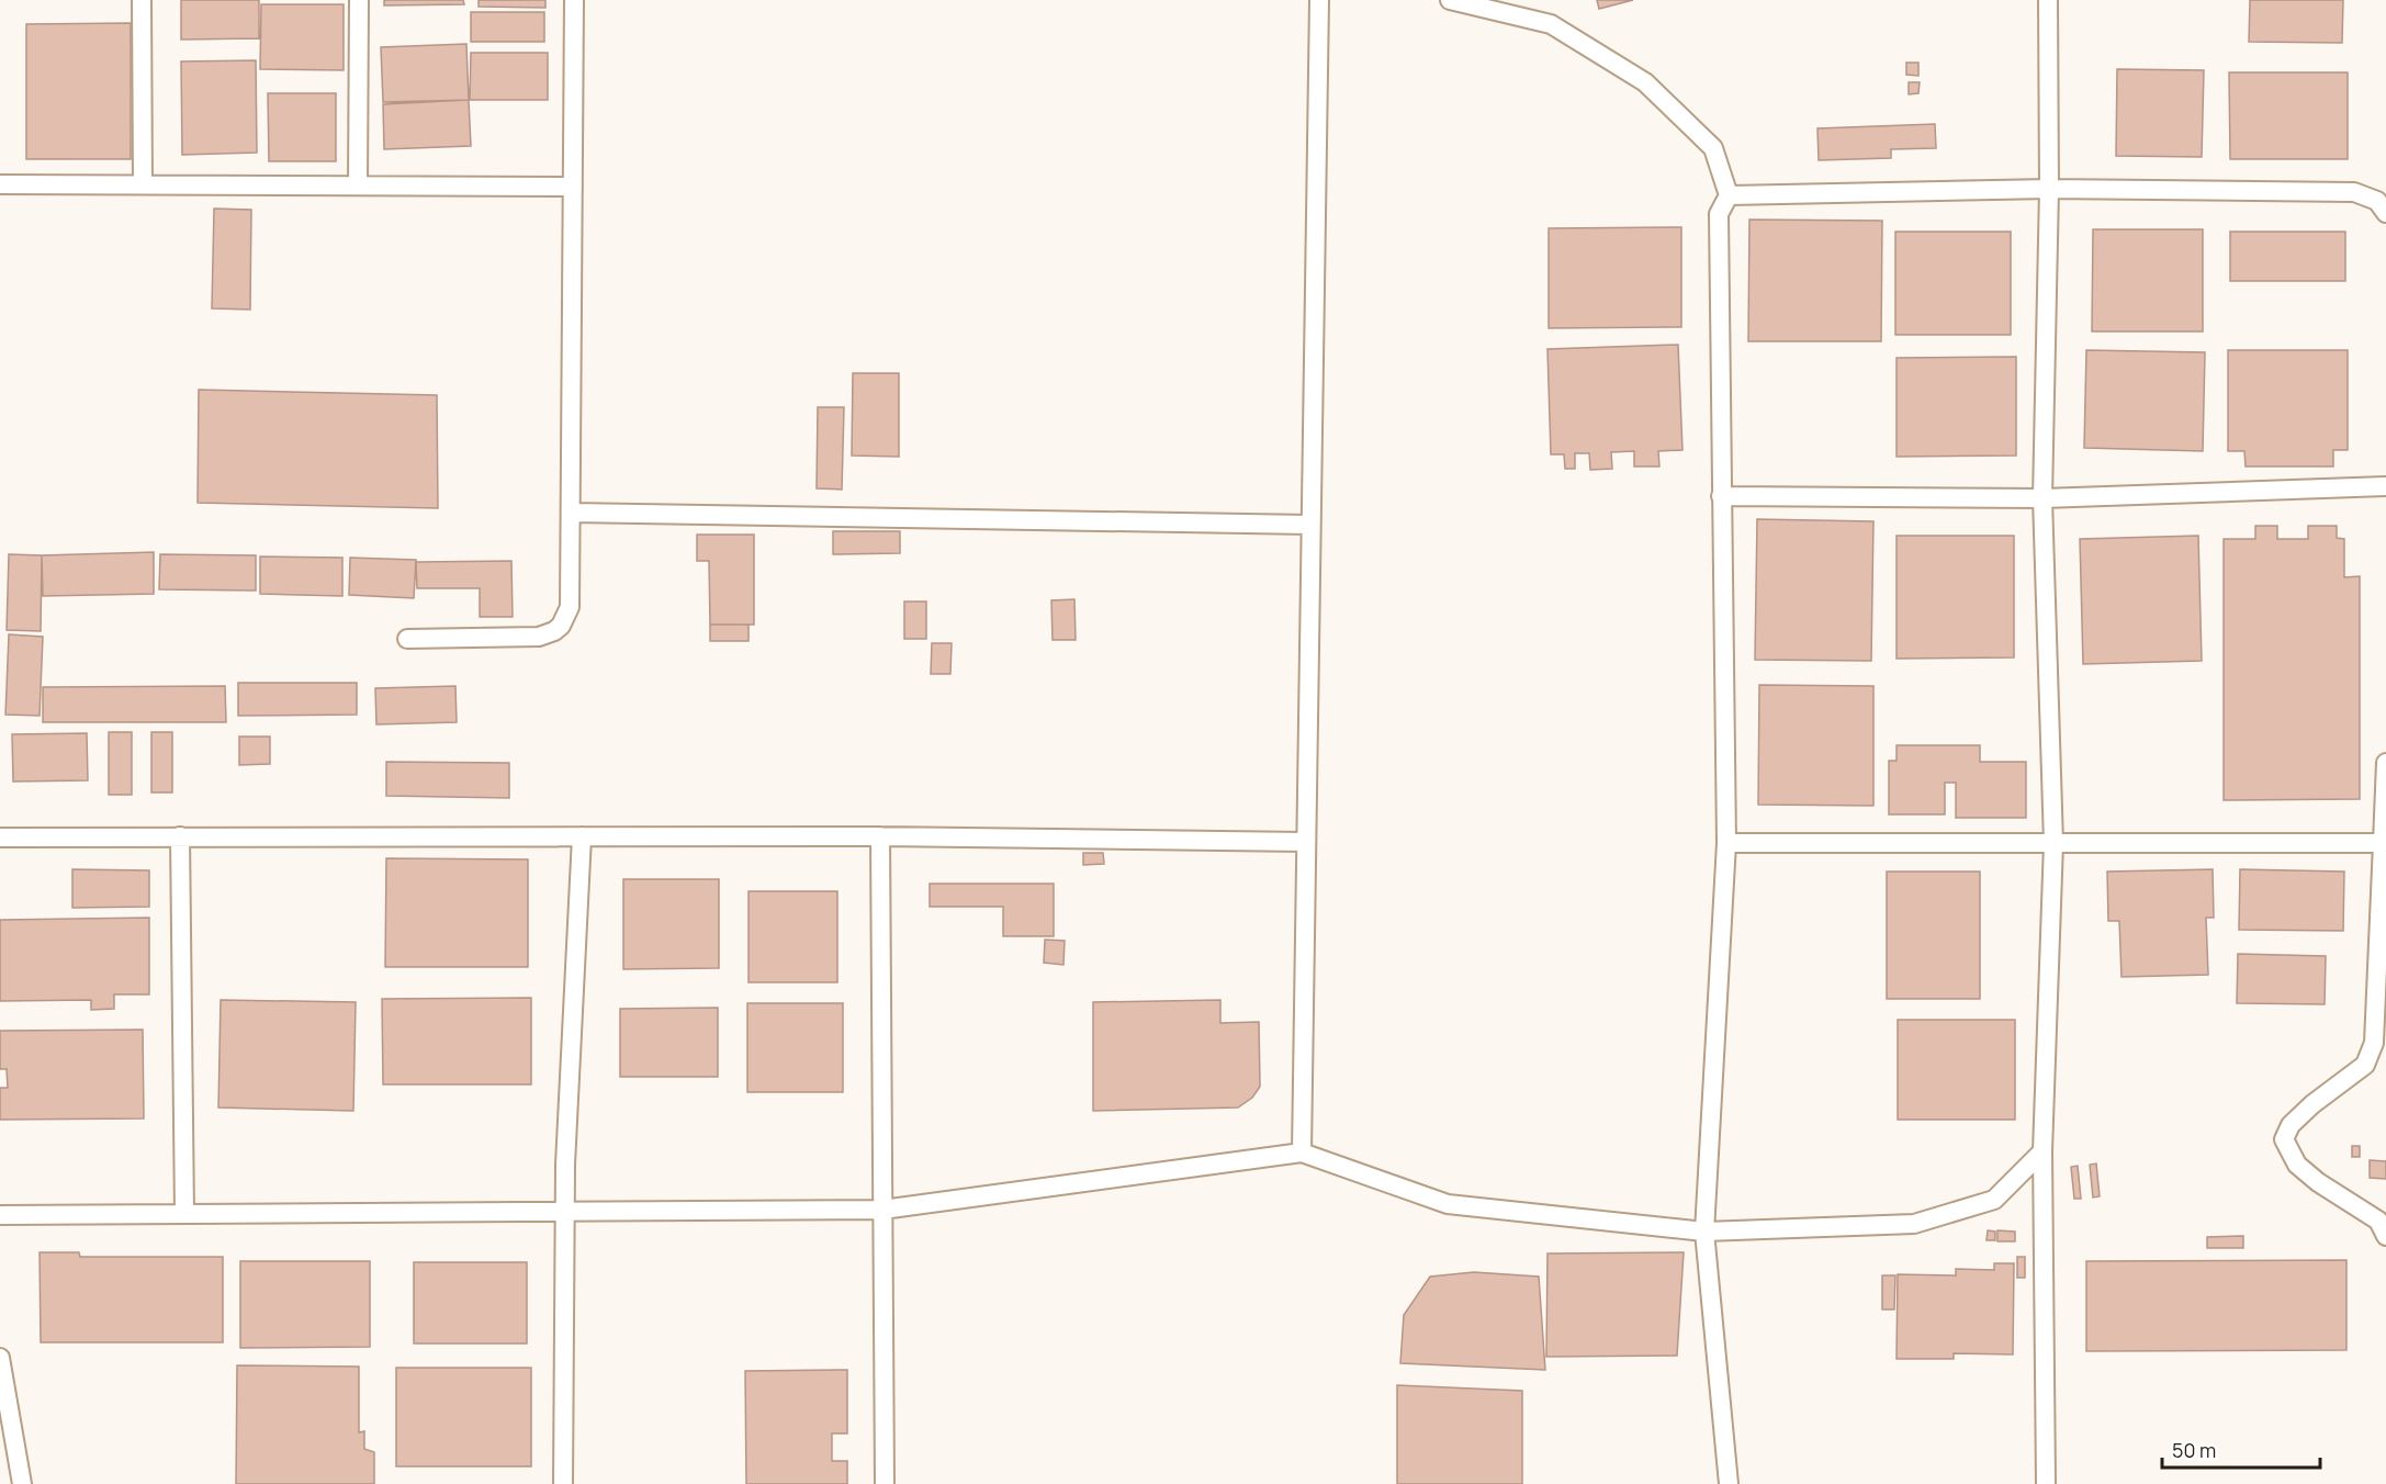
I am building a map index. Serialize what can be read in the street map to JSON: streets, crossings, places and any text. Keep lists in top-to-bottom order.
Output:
{
  "scale_bar": "50 m"
}
